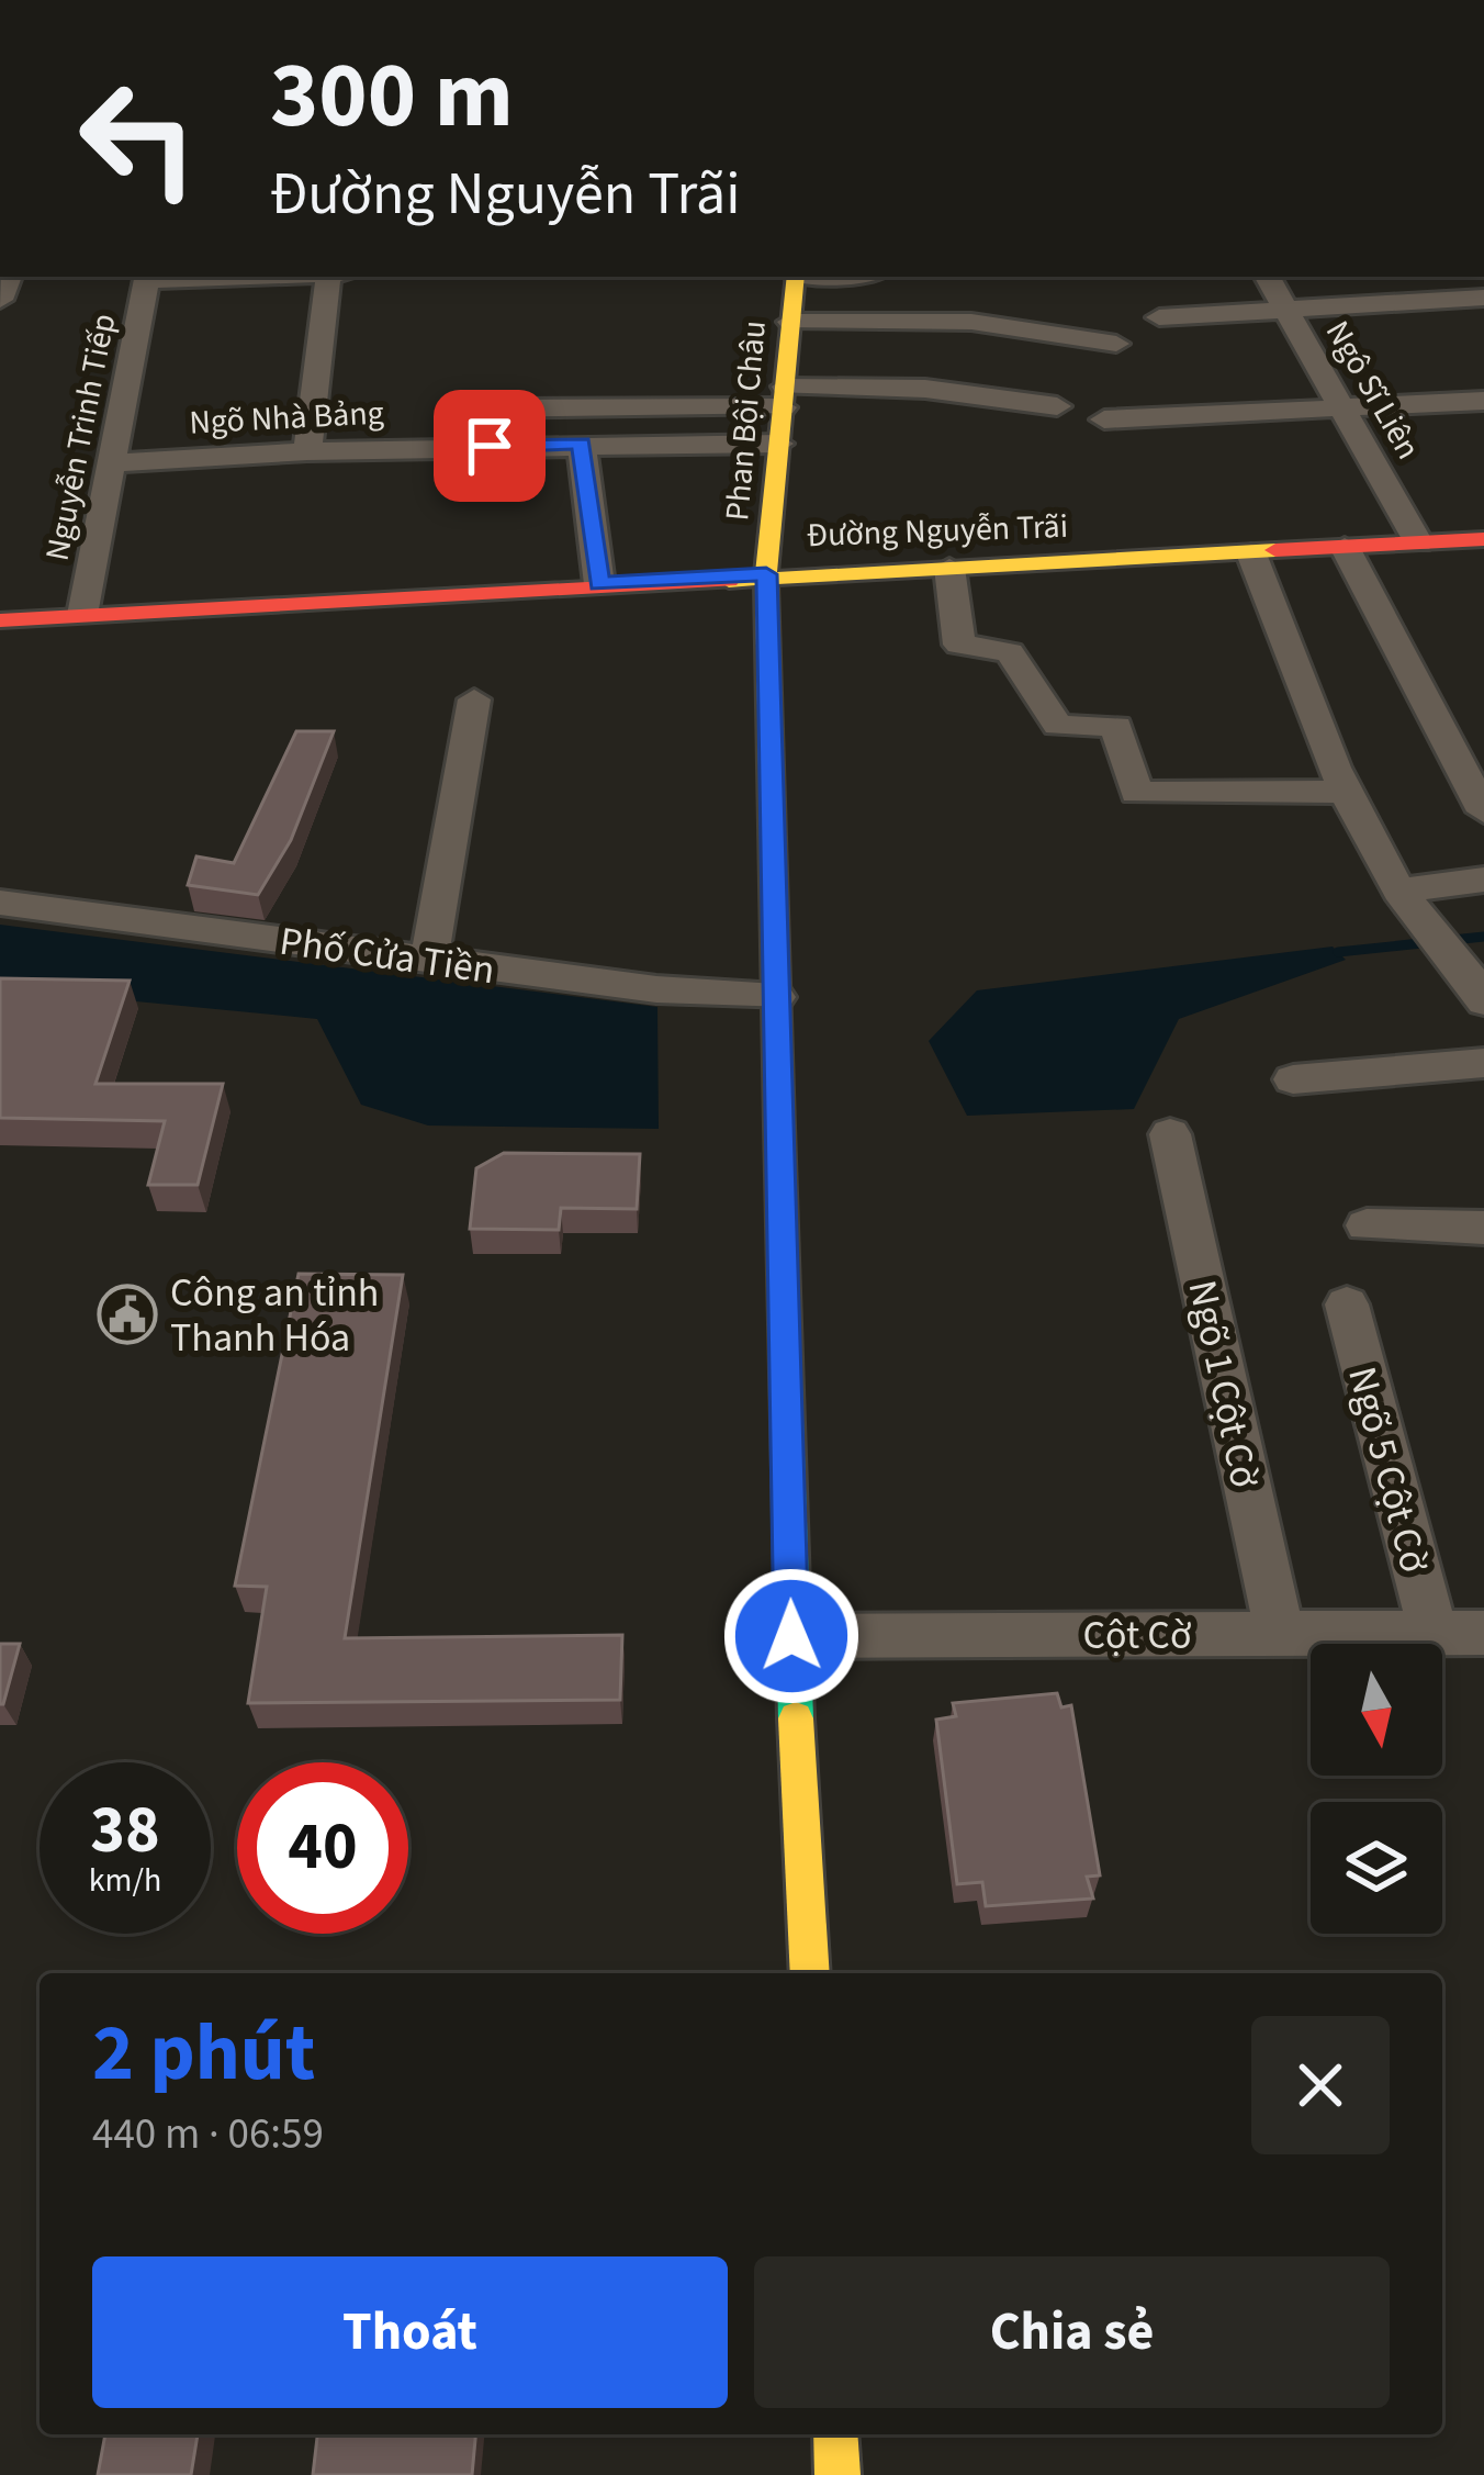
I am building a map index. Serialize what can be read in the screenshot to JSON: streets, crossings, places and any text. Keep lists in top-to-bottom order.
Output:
{
  "streets": {
    "main road": ["Phan Bội Châu", "Đường Nguyễn Trãi"],
    "street": [
      "Ngô Sĩ Liên",
      "Ngõ Nhà Bảng",
      "Nguyễn Trinh Tiếp",
      "Phố Cửa Tiền",
      "Ngõ 1 Cột Cờ",
      "Ngõ 5 Cột Cờ",
      "Cột Cờ"
    ]
  },
  "crossings": [
    ["Ngô Sĩ Liên", "Đường Nguyễn Trãi"],
    ["Ngõ Nhà Bảng", "Phan Bội Châu"],
    ["Ngõ Nhà Bảng", "Nguyễn Trinh Tiếp"],
    ["Phan Bội Châu", "Đường Nguyễn Trãi"],
    ["Phan Bội Châu", "Phố Cửa Tiền"],
    ["Phan Bội Châu", "Cột Cờ"],
    ["Nguyễn Trinh Tiếp", "Đường Nguyễn Trãi"],
    ["Ngõ 1 Cột Cờ", "Cột Cờ"],
    ["Ngõ 5 Cột Cờ", "Cột Cờ"]
  ],
  "places": {
    "public building": ["Công an tỉnh Thanh Hóa"]
  },
  "north": "bottom",
  "page": {
    "turn": ["300 m", "Đường Nguyễn Trãi"],
    "speed": "38 km/h",
    "limit": "40",
    "heading": ["2 phút", "440 m · 06:59"],
    "buttons": ["Thoát", "Chia sẻ"]
  }
}
